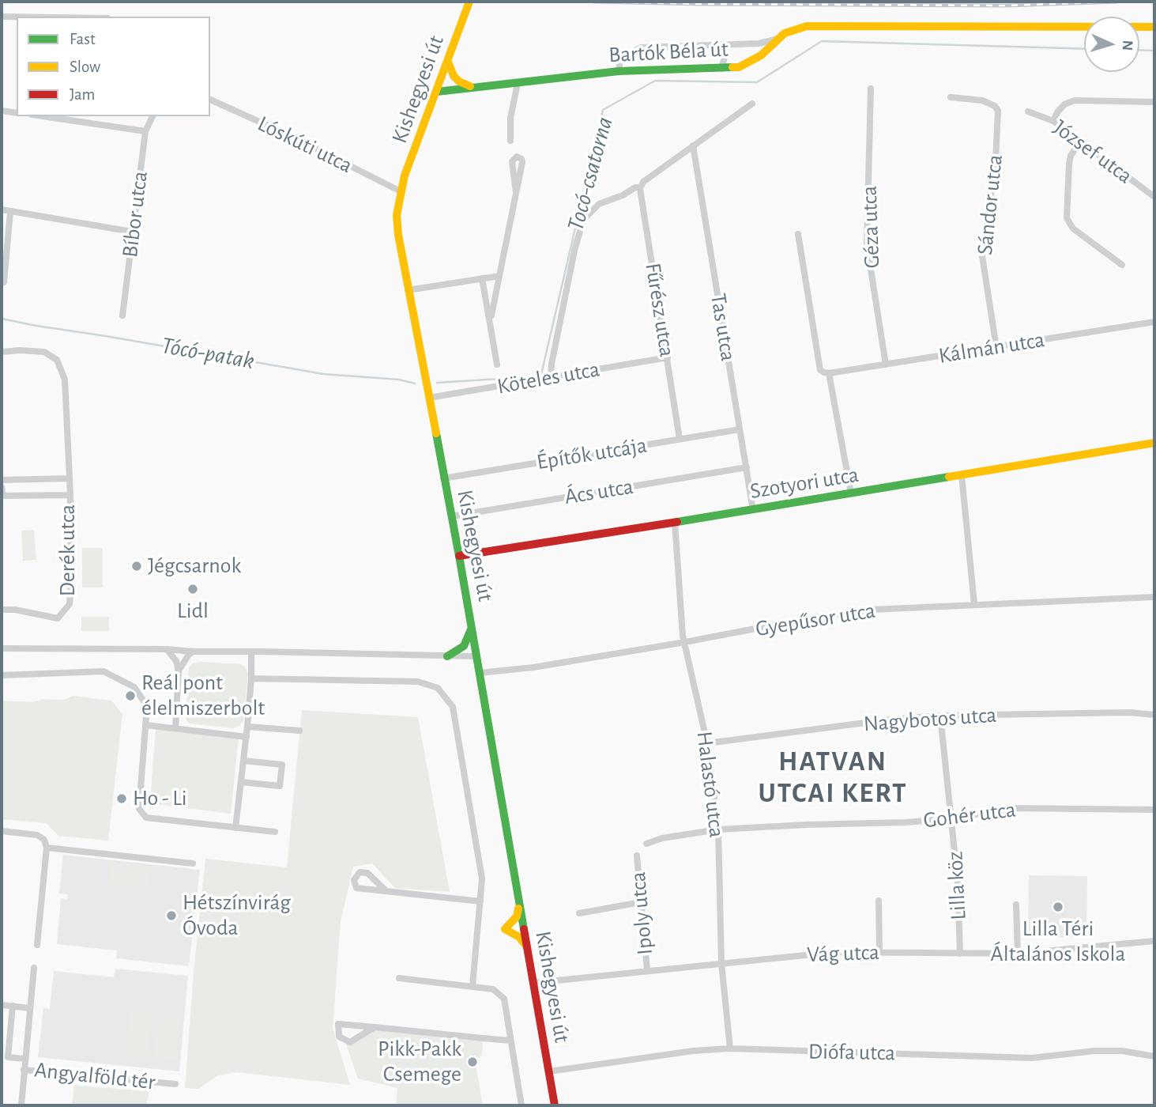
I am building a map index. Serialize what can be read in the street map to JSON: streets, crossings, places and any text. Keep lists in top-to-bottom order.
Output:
{
  "streets": {
    "street": [
      "Bartók Béla út",
      "Kishegyesi út",
      "Lóskúti utca",
      "József utca",
      "Sándor utca",
      "Bíbor utca",
      "Géza utca",
      "Fűrész utca",
      "Tas utca",
      "Kálmán utca",
      "Köteles utca",
      "Építők utcája",
      "Szotyori utca",
      "Ács utca",
      "Derék utca",
      "Gyepűsor utca",
      "Nagybotos utca",
      "Halastó utca",
      "Gohér utca",
      "Lilla köz",
      "Ipoly utca",
      "Vág utca",
      "Diófa utca",
      "Angyalföld tér"
    ]
  },
  "crossings": [
    ["Bartók Béla út", "Kishegyesi út"],
    ["Kishegyesi út", "Lóskúti utca"],
    ["Kishegyesi út", "Köteles utca"],
    ["Kishegyesi út", "Építők utcája"],
    ["Kishegyesi út", "Szotyori utca"],
    ["Kishegyesi út", "Ács utca"],
    ["Kishegyesi út", "Gyepűsor utca"],
    ["Kishegyesi út", "Vág utca"],
    ["Kishegyesi út", "Diófa utca"],
    ["Sándor utca", "Kálmán utca"],
    ["Géza utca", "Kálmán utca"],
    ["Fűrész utca", "Köteles utca"],
    ["Fűrész utca", "Építők utcája"],
    ["Tas utca", "Építők utcája"],
    ["Tas utca", "Szotyori utca"],
    ["Tas utca", "Ács utca"],
    ["Szotyori utca", "Halastó utca"],
    ["Gyepűsor utca", "Halastó utca"],
    ["Nagybotos utca", "Halastó utca"],
    ["Nagybotos utca", "Lilla köz"],
    ["Halastó utca", "Gohér utca"],
    ["Halastó utca", "Vág utca"],
    ["Halastó utca", "Diófa utca"],
    ["Gohér utca", "Lilla köz"],
    ["Lilla köz", "Vág utca"],
    ["Ipoly utca", "Vág utca"]
  ],
  "districts": ["HATVAN UTCAI KERT"],
  "water": ["Tocó-csatorna", "Tócó-patak"],
  "places": [
    "Jégcsarnok",
    "Lidl",
    "Reál pont élelmiszerbolt",
    "Ho - Li",
    "Lilla Téri Általános Iskola",
    "Hétszínvirág Óvoda",
    "Pikk-Pakk Csemege"
  ],
  "legend": ["Fast", "Slow", "Jam"],
  "north": "right"
}
